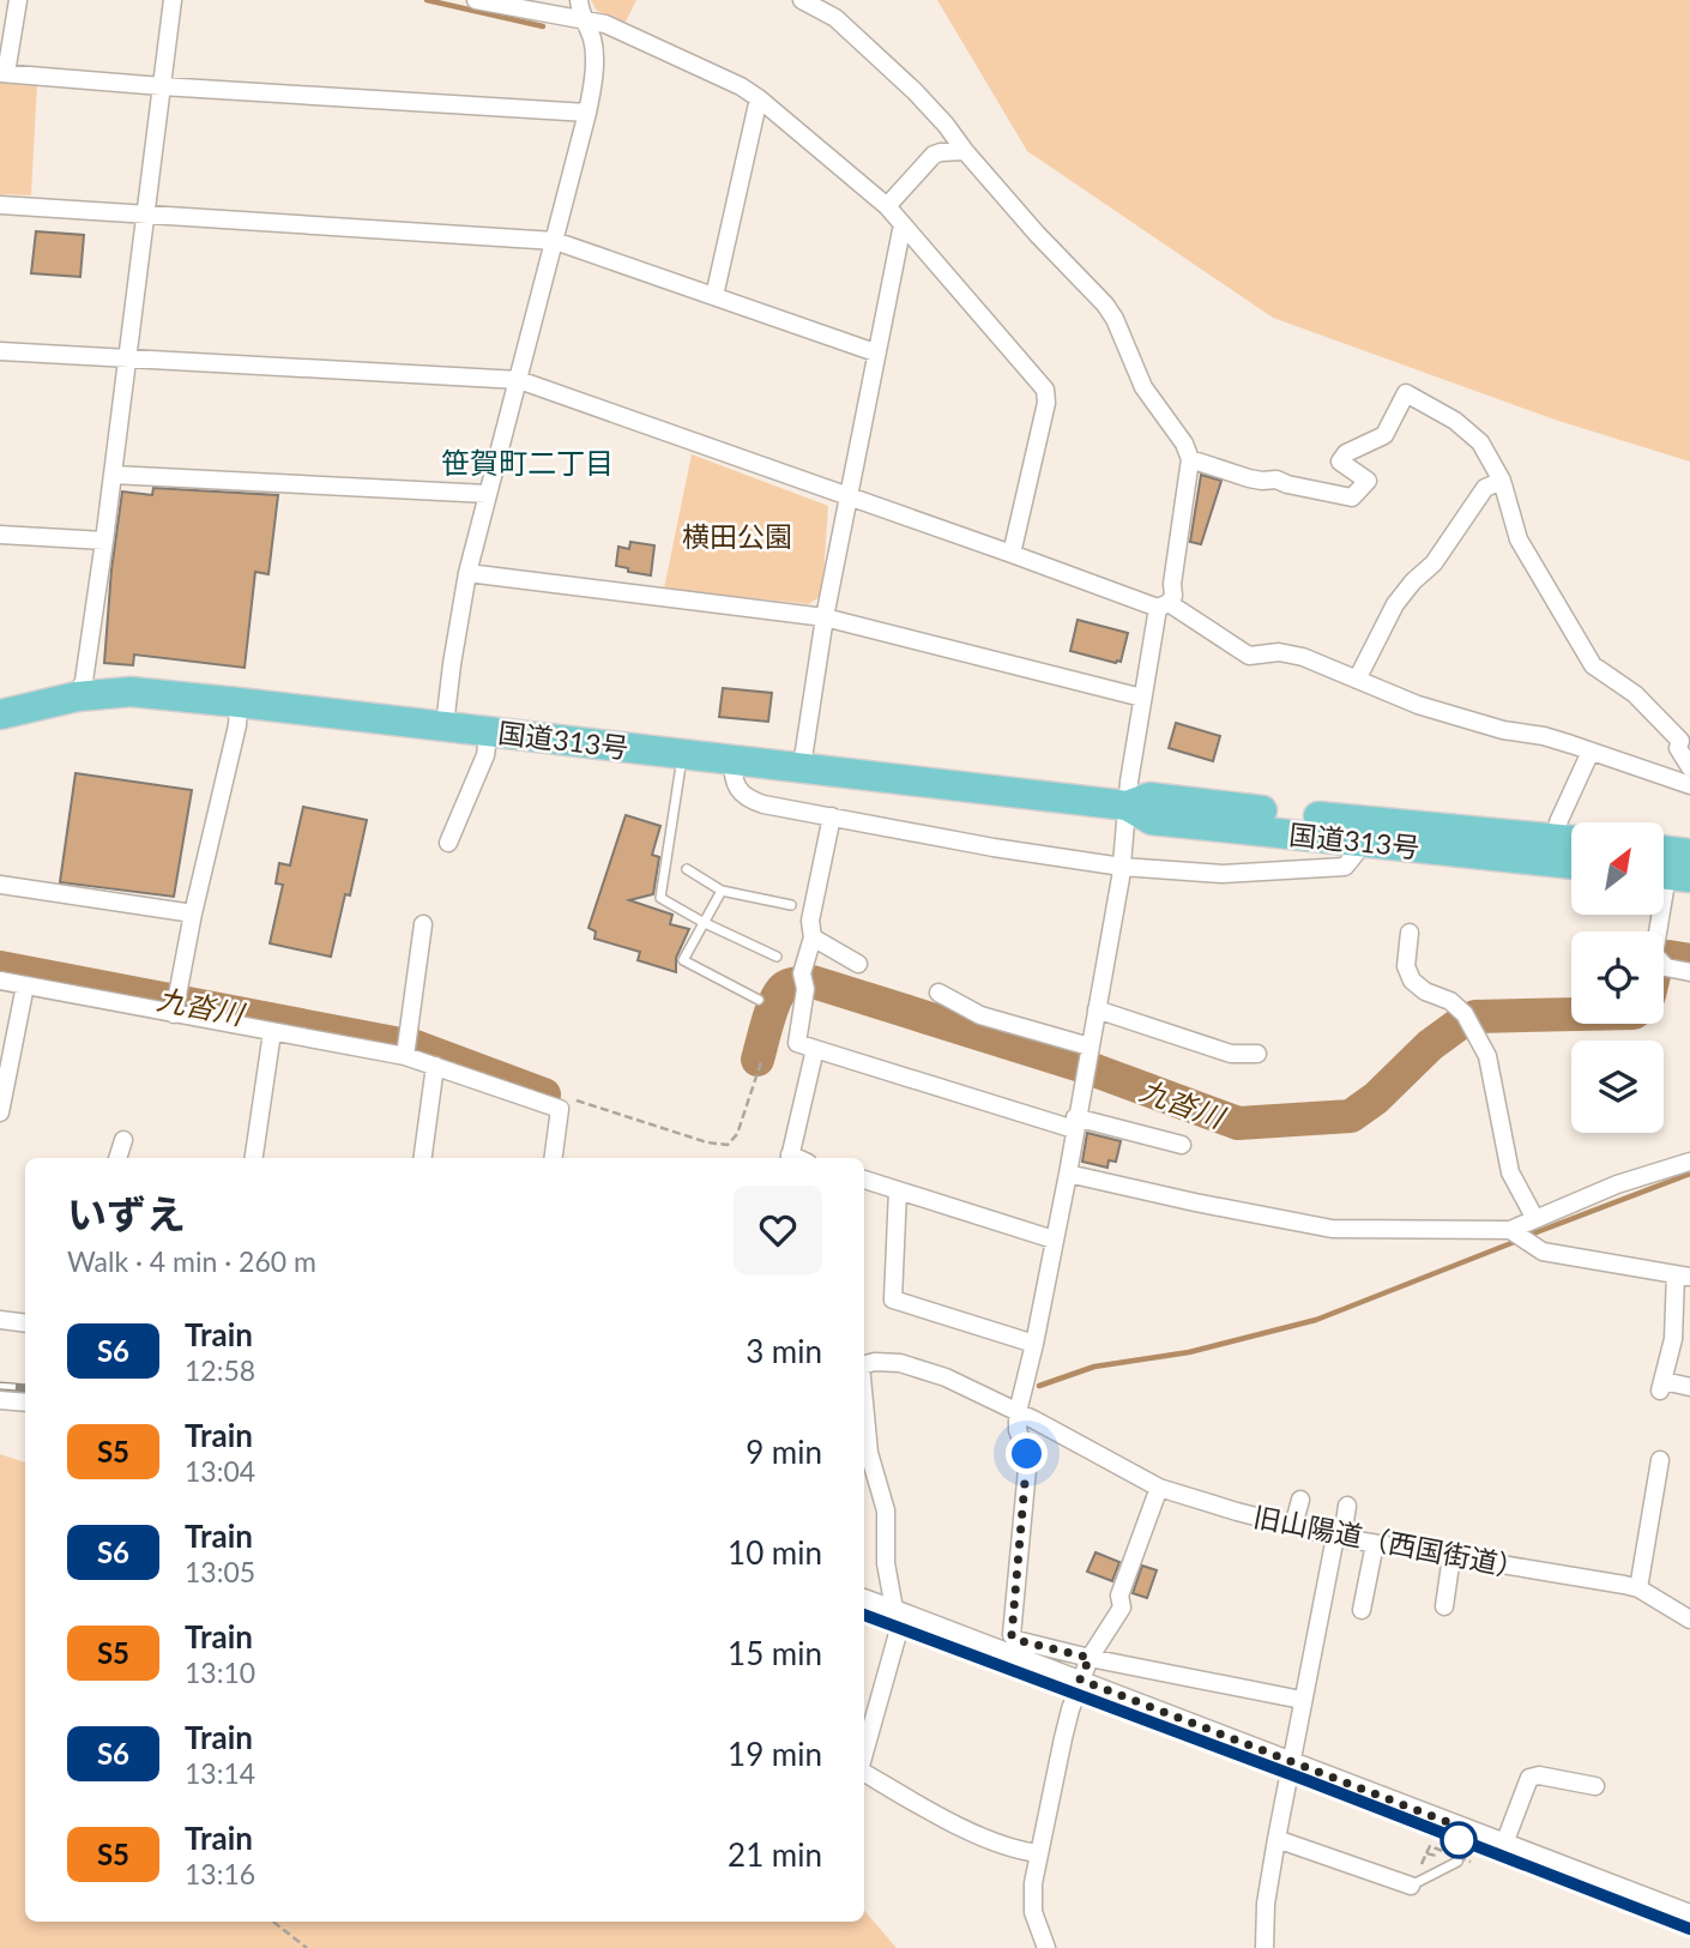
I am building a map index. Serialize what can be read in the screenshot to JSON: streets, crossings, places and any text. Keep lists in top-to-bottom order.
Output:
{
  "streets": {
    "highway": ["国道313号"],
    "street": ["旧山陽道（西国街道）"]
  },
  "districts": ["笹賀町二丁目"],
  "water": ["九沓川"],
  "parks": ["横田公園"],
  "north": "top right",
  "page": {
    "heading": ["いずえ", "Walk · 4 min · 260 m"],
    "list": [
      {
        "mark": "S6",
        "name": "Train",
        "note": "12:58",
        "value": "3 min"
      },
      {
        "mark": "S5",
        "name": "Train",
        "note": "13:04",
        "value": "9 min"
      },
      {
        "mark": "S6",
        "name": "Train",
        "note": "13:05",
        "value": "10 min"
      },
      {
        "mark": "S5",
        "name": "Train",
        "note": "13:10",
        "value": "15 min"
      },
      {
        "mark": "S6",
        "name": "Train",
        "note": "13:14",
        "value": "19 min"
      },
      {
        "mark": "S5",
        "name": "Train",
        "note": "13:16",
        "value": "21 min"
      }
    ]
  }
}
